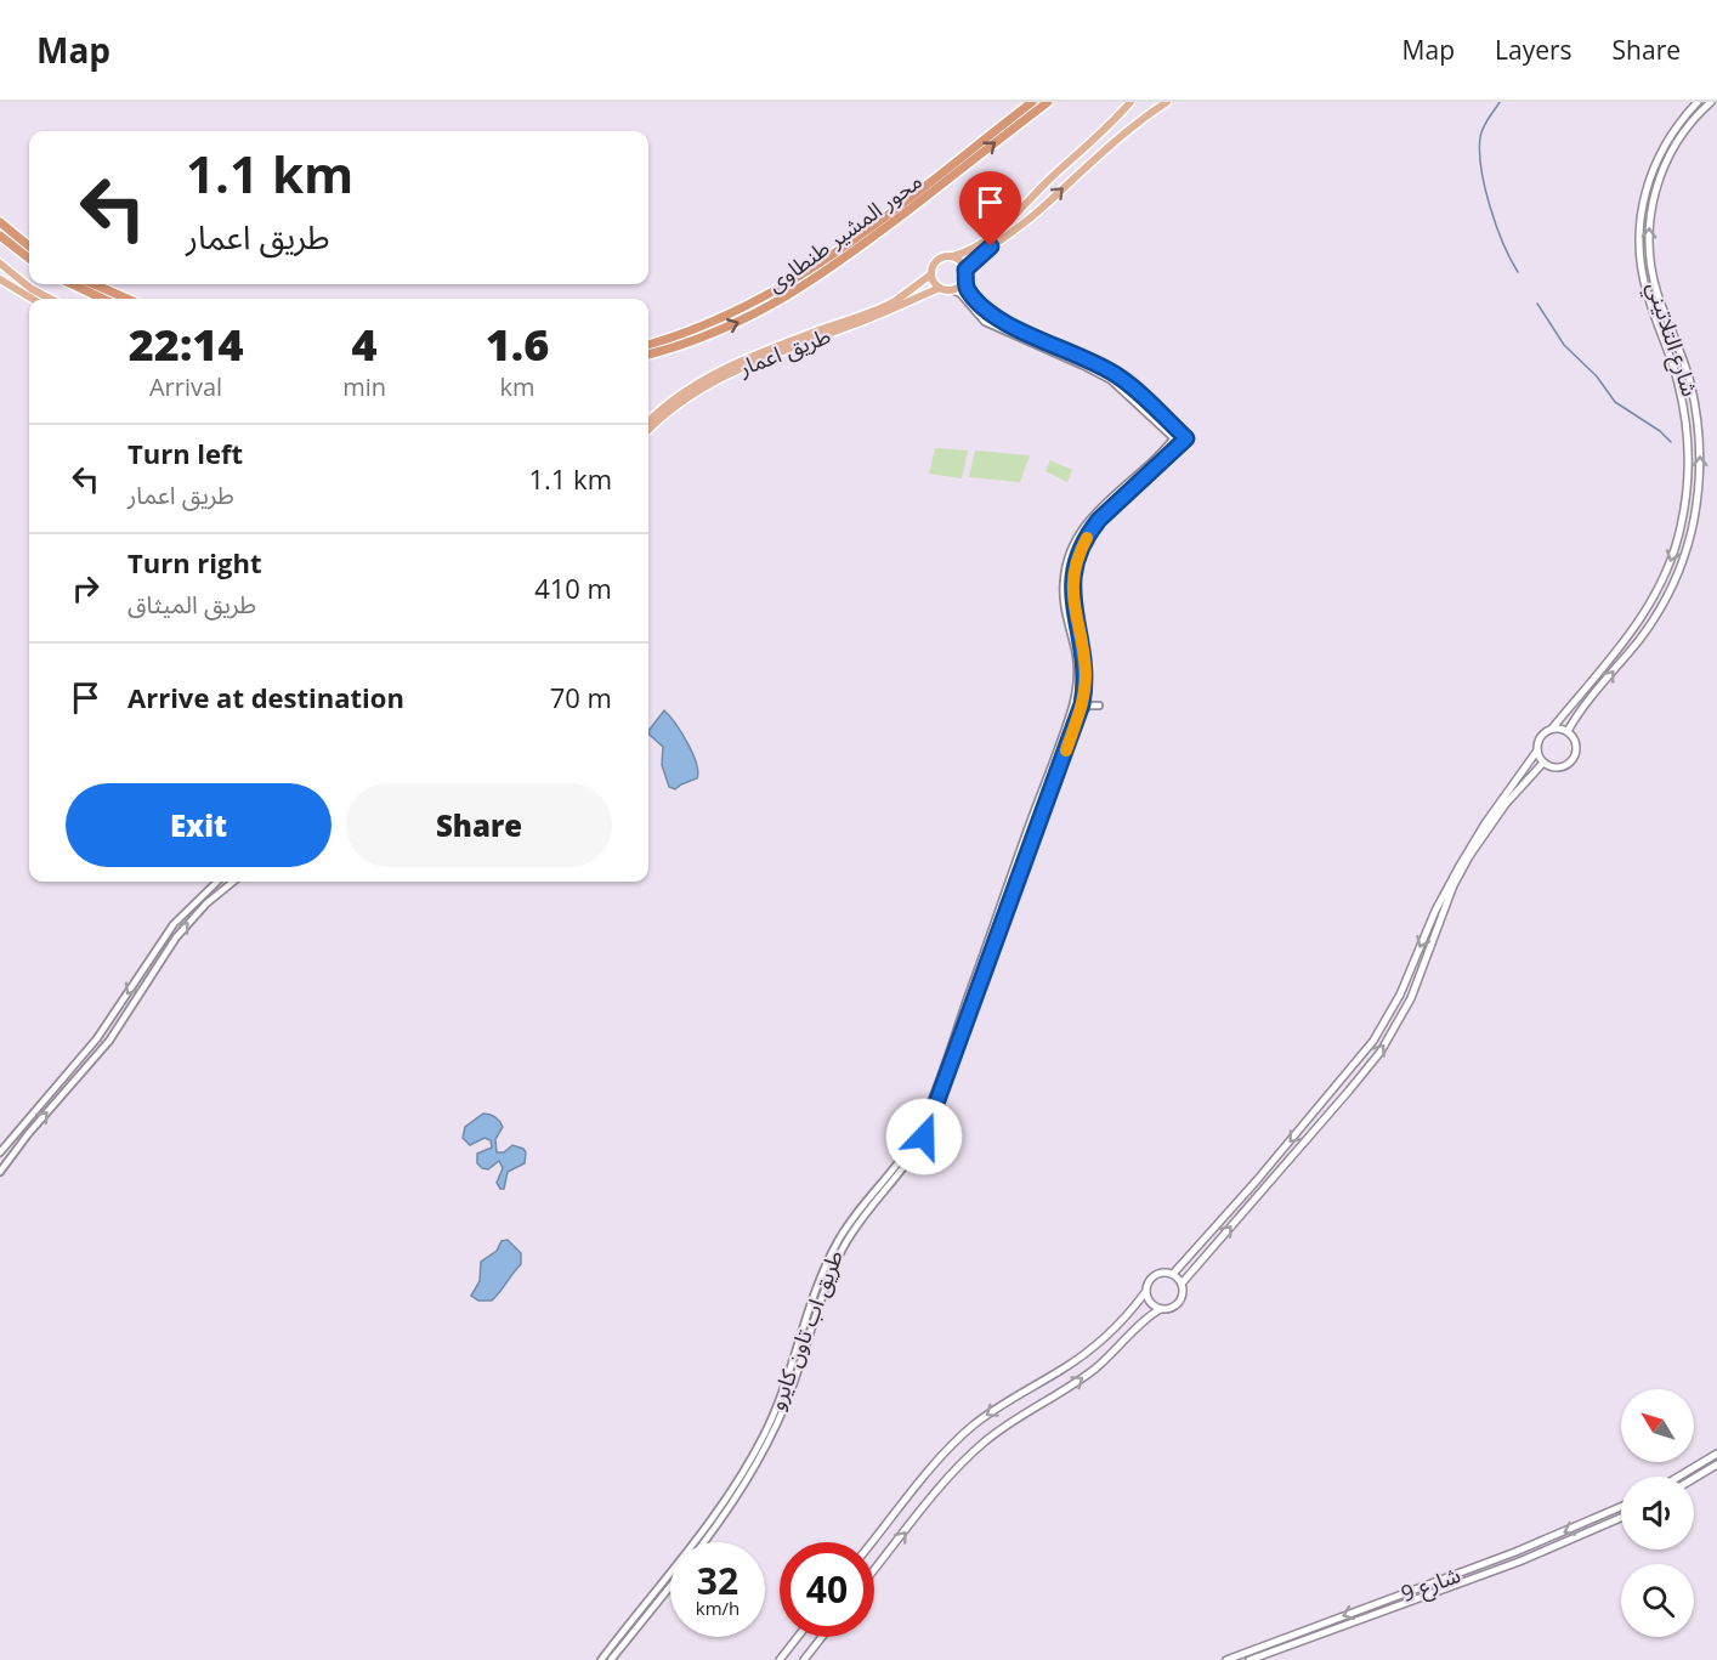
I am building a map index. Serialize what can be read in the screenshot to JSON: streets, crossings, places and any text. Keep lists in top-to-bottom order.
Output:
{
  "streets": {
    "highway": ["محور المشير طنطاوى"],
    "main road": ["شارع التلاتيني", "طريق اعمار", "شارع 9"],
    "street": ["طريق اب تاون كايرو"]
  },
  "north": "top left",
  "page": {
    "header": "Map",
    "nav": ["Map", "Layers", "Share"],
    "turn": ["1.1 km", "طريق اعمار"],
    "eta": [
      "22:14",
      "Arrival",
      "4",
      "min",
      "1.6",
      "km"
    ],
    "list": [
      {
        "name": "Turn left",
        "note": "طريق اعمار",
        "value": "1.1 km"
      },
      {
        "name": "Turn right",
        "note": "طريق الميثاق",
        "value": "410 m"
      },
      {
        "name": "Arrive at destination",
        "value": "70 m"
      }
    ],
    "buttons": ["Exit", "Share"],
    "speed": "32 km/h",
    "limit": "40"
  }
}
